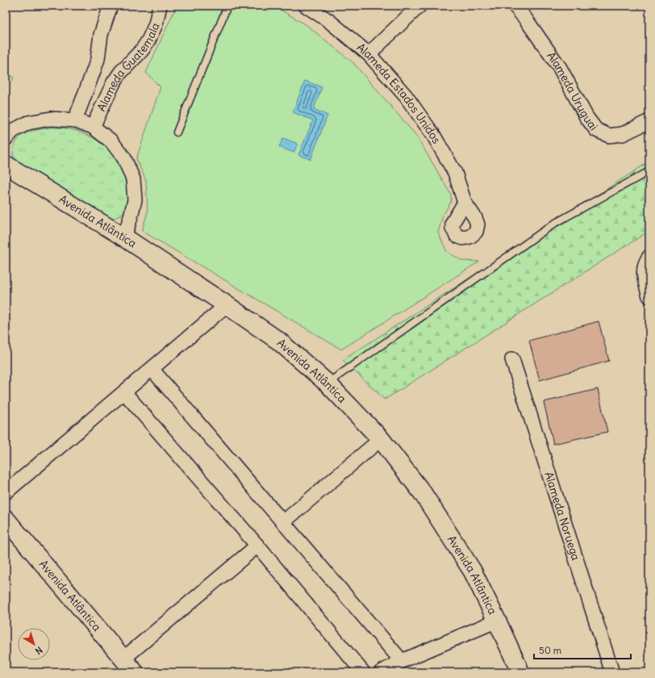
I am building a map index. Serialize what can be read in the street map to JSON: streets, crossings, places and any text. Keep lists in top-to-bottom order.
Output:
{
  "streets": {
    "street": [
      "Alameda Guatemala",
      "Alameda Uruguai",
      "Alameda Estados Unidos",
      "Avenida Atlântica",
      "Alameda Noruega"
    ]
  },
  "scale_bar": "50 m",
  "north": "bottom right"
}
